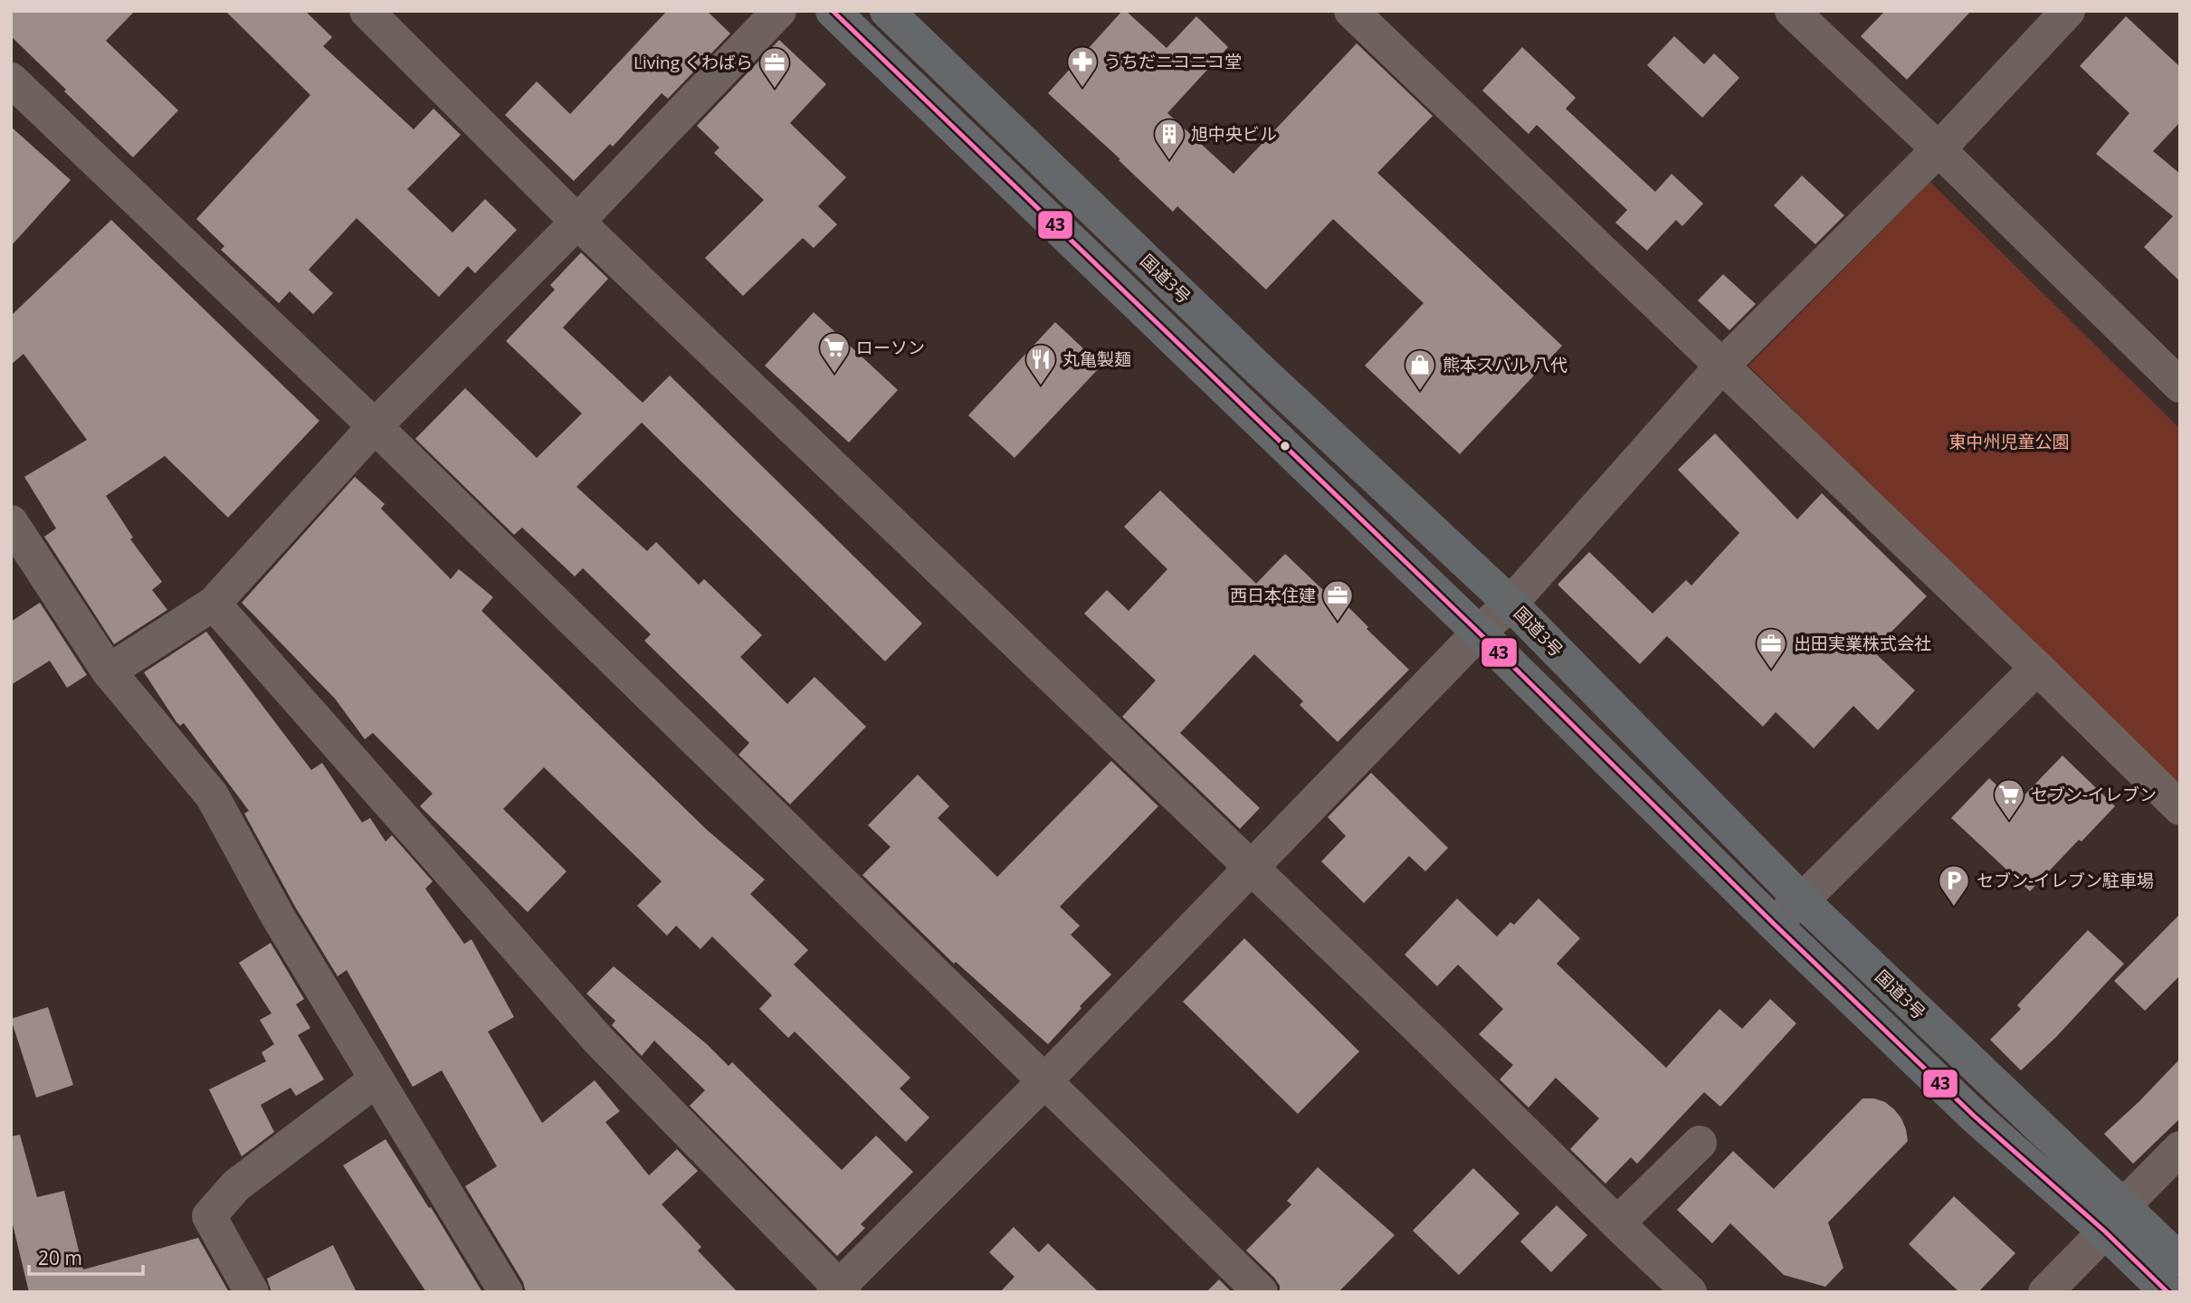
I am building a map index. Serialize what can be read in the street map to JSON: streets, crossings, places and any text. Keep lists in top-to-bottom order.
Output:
{
  "streets": {
    "highway": ["国道3号"]
  },
  "parks": ["東中州児童公園"],
  "places": {
    "pharmacy": ["うちだニコニコ堂"],
    "office": ["Living くわばら", "西日本住建", "出田実業株式会社"],
    "building": ["旭中央ビル"],
    "supermarket": ["ローソン", "セブン-イレブン"],
    "restaurant": ["丸亀製麺"],
    "shop": ["熊本スバル 八代"],
    "parking": ["セブン-イレブン駐車場"]
  },
  "lines": ["transit line 43"],
  "scale_bar": "20 m"
}
